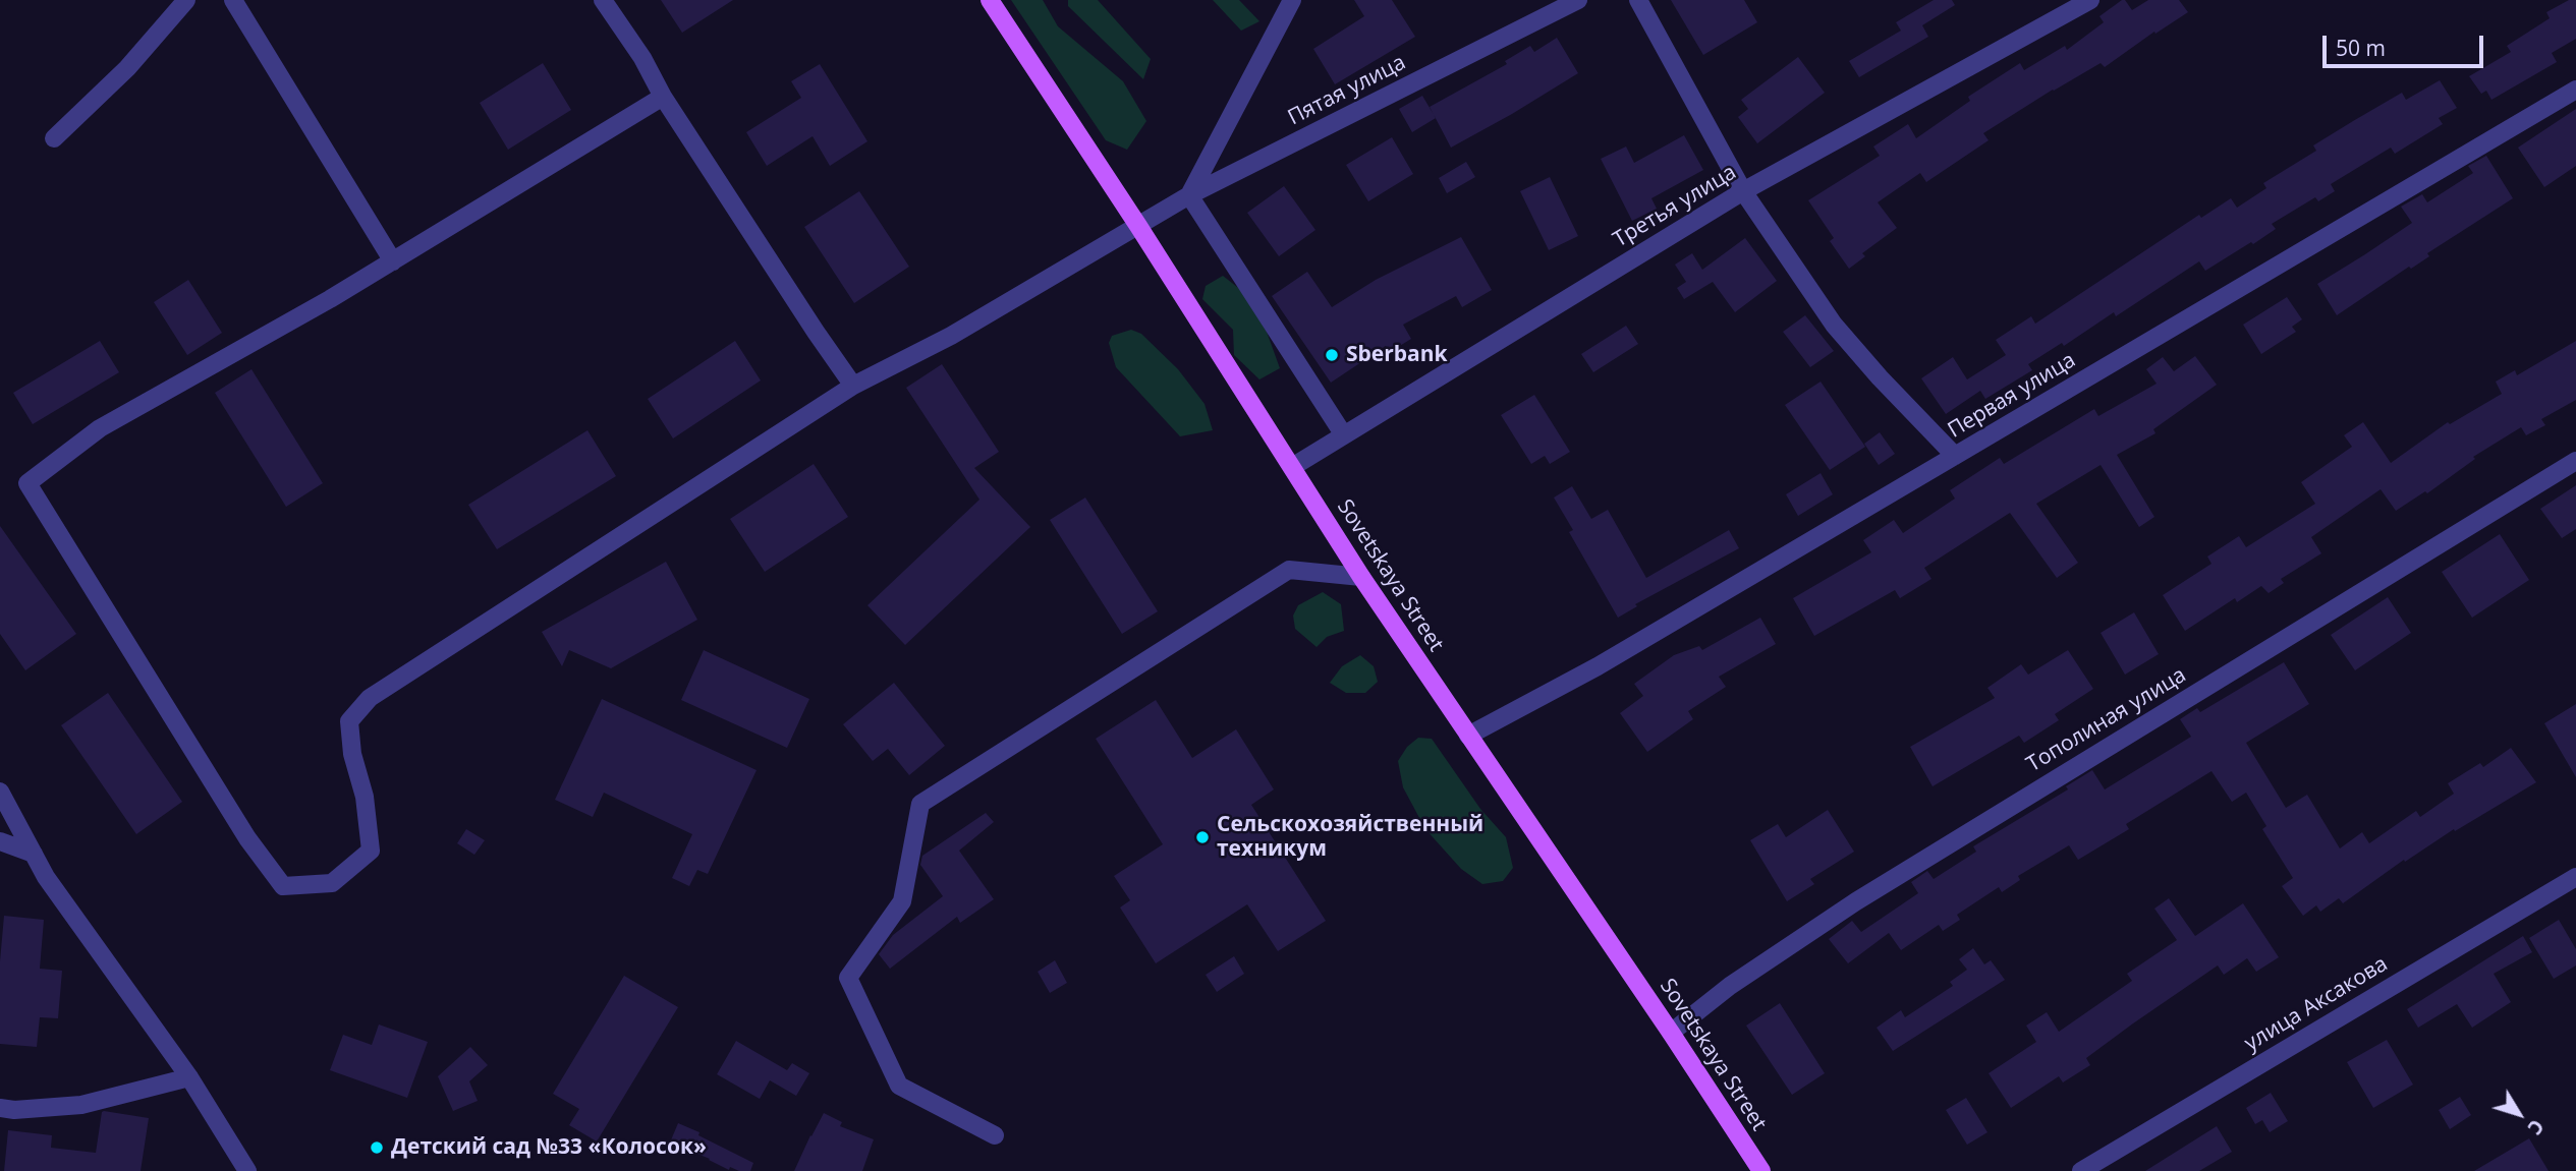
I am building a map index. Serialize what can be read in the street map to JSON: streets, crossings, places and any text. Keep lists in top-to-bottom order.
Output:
{
  "streets": {
    "main road": ["Sovetskaya Street"],
    "street": [
      "Пятая улица",
      "Третья улица",
      "Первая улица",
      "Тополиная улица",
      "улица Аксакова"
    ]
  },
  "crossings": [
    ["Пятая улица", "Sovetskaya Street"],
    ["Третья улица", "Sovetskaya Street"],
    ["Первая улица", "Sovetskaya Street"],
    ["Sovetskaya Street", "Тополиная улица"]
  ],
  "places": ["Sberbank", "Сельскохозяйственный техникум", "Детский сад №33 «Колосок»"],
  "scale_bar": "50 m",
  "north": "bottom right"
}
